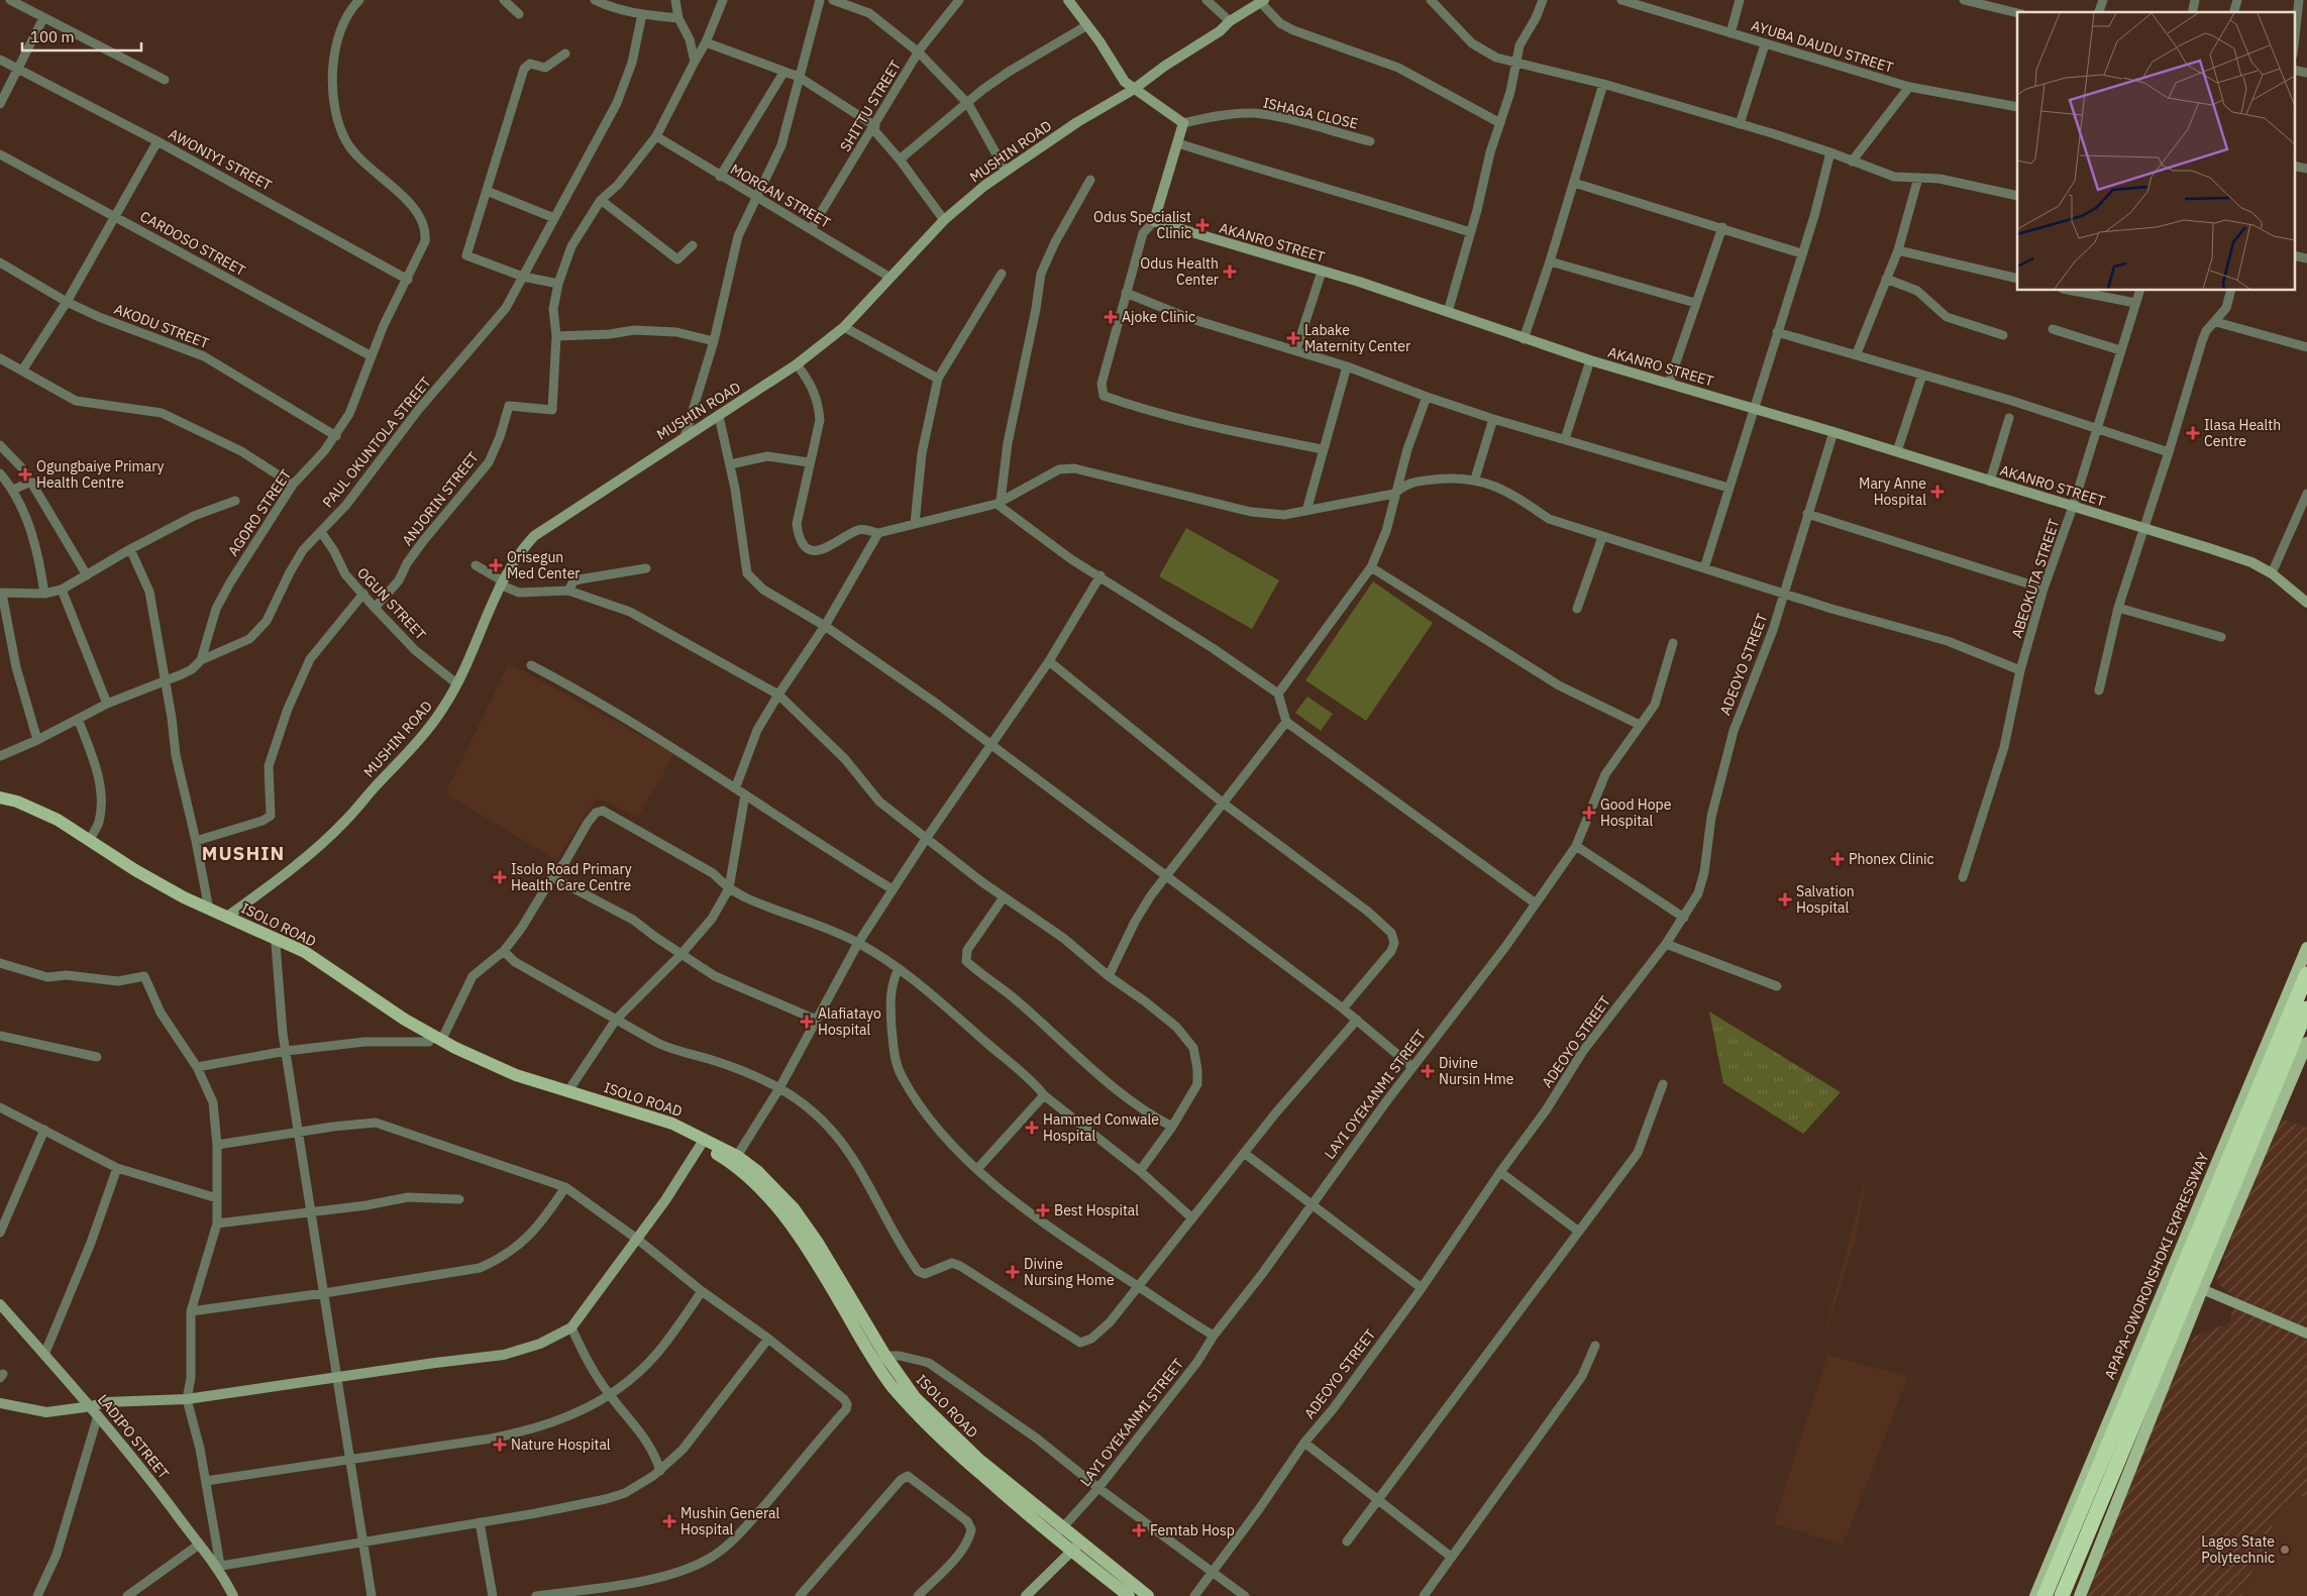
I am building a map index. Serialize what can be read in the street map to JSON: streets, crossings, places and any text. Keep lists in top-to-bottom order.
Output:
{
  "streets": {
    "highway": ["APAPA-OWORONSHOKI EXPRESSWAY"],
    "main road": ["ISOLO ROAD"],
    "street": [
      "AYUBA DAUDU STREET",
      "SHITTU STREET",
      "ISHAGA CLOSE",
      "MUSHIN ROAD",
      "AWONIYI STREET",
      "MORGAN STREET",
      "AKANRO STREET",
      "CARDOSO STREET",
      "AKODU STREET",
      "PAUL OKUNTOLA STREET",
      "ANJORIN STREET",
      "AGORO STREET",
      "ABEOKUTA STREET",
      "OGUN STREET",
      "ADEOYO STREET",
      "LAYI OYEKANMI STREET",
      "LADIPO STREET"
    ]
  },
  "crossings": [
    ["SHITTU STREET", "MORGAN STREET"],
    ["MUSHIN ROAD", "MORGAN STREET"],
    ["MUSHIN ROAD", "OGUN STREET"],
    ["MUSHIN ROAD", "ISOLO ROAD"],
    ["AWONIYI STREET", "AGORO STREET"],
    ["AKANRO STREET", "ABEOKUTA STREET"],
    ["AKANRO STREET", "ADEOYO STREET"],
    ["CARDOSO STREET", "AGORO STREET"],
    ["AKODU STREET", "AGORO STREET"],
    ["PAUL OKUNTOLA STREET", "AGORO STREET"],
    ["PAUL OKUNTOLA STREET", "OGUN STREET"],
    ["ANJORIN STREET", "OGUN STREET"],
    ["ISOLO ROAD", "LAYI OYEKANMI STREET"]
  ],
  "districts": ["MUSHIN"],
  "places": {
    "health": [
      "Odus Specialist Clinic",
      "Odus Health Center",
      "Ajoke Clinic",
      "Labake Maternity Center",
      "Ilasa Health Centre",
      "Ogungbaiye Primary Health Centre",
      "Mary Anne Hospital",
      "Orisegun Med Center",
      "Good Hope Hospital",
      "Phonex Clinic",
      "Isolo Road Primary Health Care Centre",
      "Salvation Hospital",
      "Alafiatayo Hospital",
      "Divine Nursin Hme",
      "Hammed Conwale Hospital",
      "Best Hospital",
      "Divine Nursing Home",
      "Nature Hospital",
      "Mushin General Hospital",
      "Femtab Hosp"
    ],
    "other": ["Lagos State Polytechnic"]
  },
  "scale_bar": "100 m"
}
